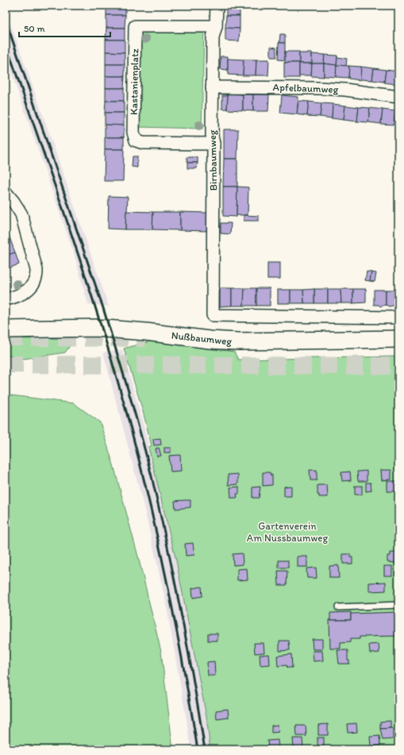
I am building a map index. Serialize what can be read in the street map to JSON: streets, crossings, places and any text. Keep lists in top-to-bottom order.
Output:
{
  "streets": {
    "street": [
      "Kastanienplatz",
      "Apfelbaumweg",
      "Birnbaumweg",
      "Nußbaumweg"
    ]
  },
  "crossings": [
    ["Kastanienplatz", "Birnbaumweg"],
    ["Apfelbaumweg", "Birnbaumweg"]
  ],
  "parks": ["Gartenverein Am Nussbaumweg"],
  "scale_bar": "50 m"
}
